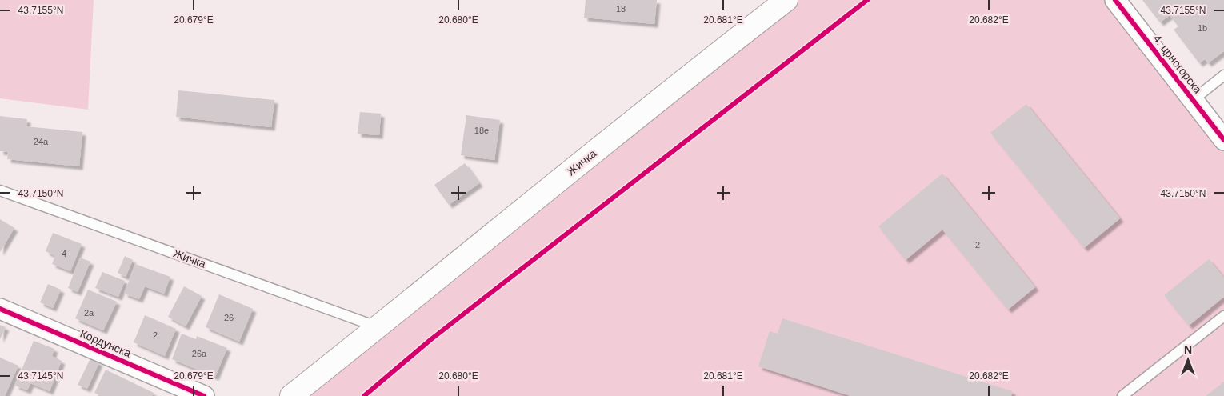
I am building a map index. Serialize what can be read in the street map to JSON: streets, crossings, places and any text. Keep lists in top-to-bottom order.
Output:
{
  "streets": {
    "main road": ["Жичка"],
    "street": ["4. црногорска", "Кордунска"]
  },
  "house_numbers": [
    "18",
    "1b",
    "18e",
    "24a",
    "2",
    "4",
    "2a",
    "26",
    "2",
    "26a"
  ],
  "north": "top",
  "coordinates": [
    "43.7155°N",
    "20.679°E",
    "20.680°E",
    "20.681°E",
    "20.682°E",
    "43.7150°N",
    "43.7145°N"
  ]
}
